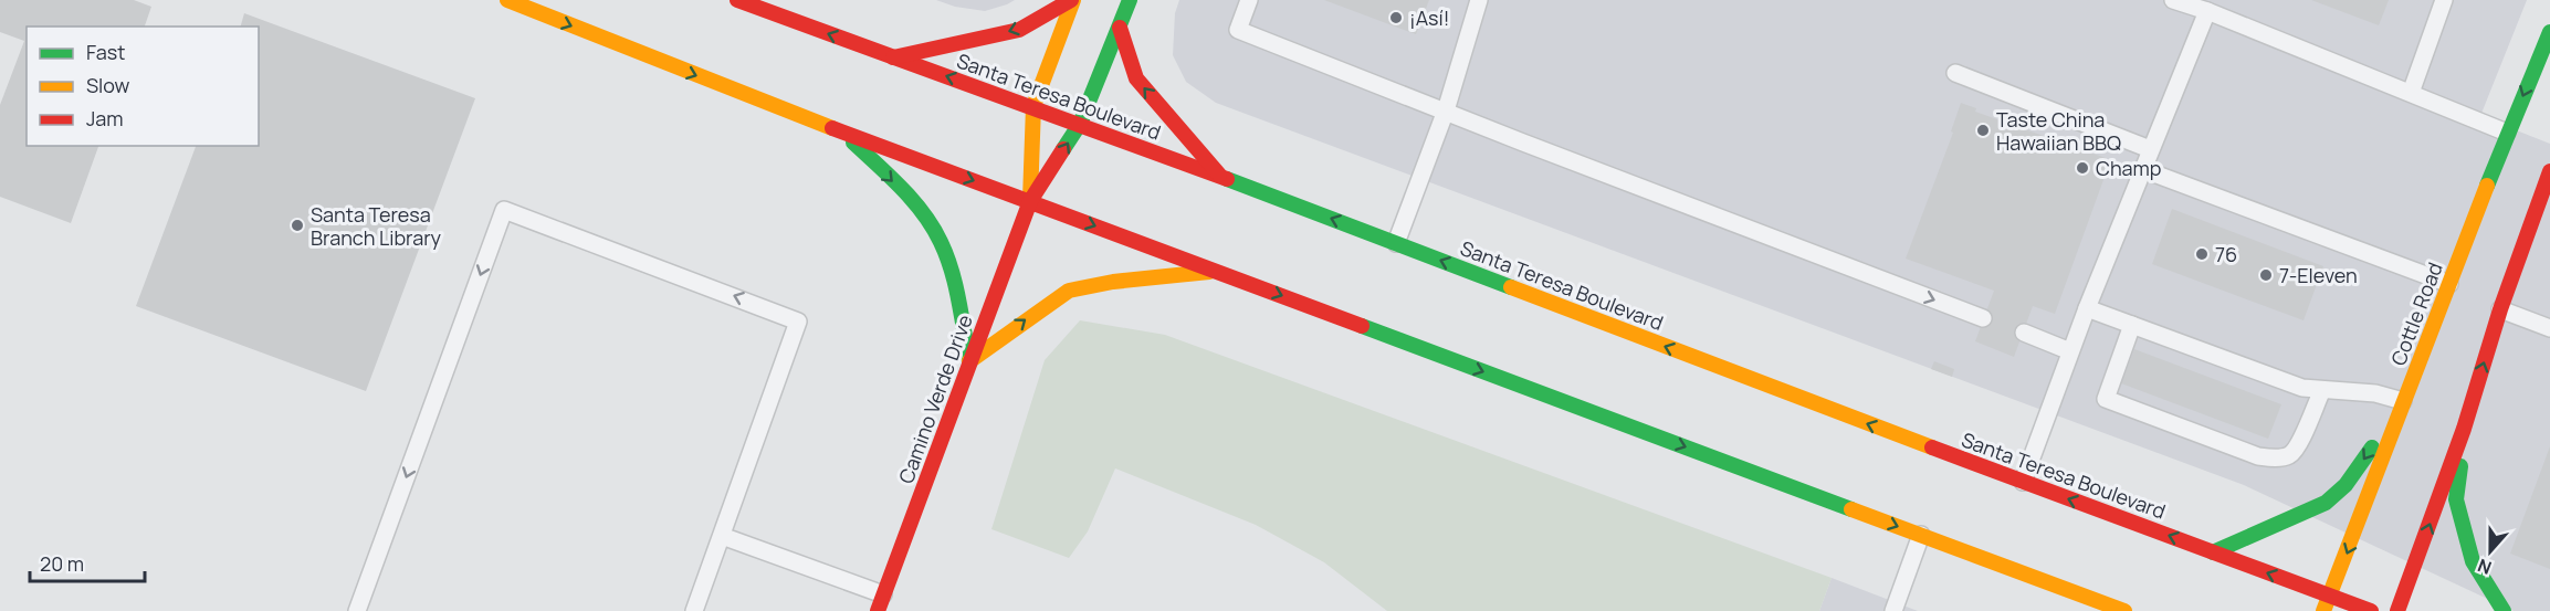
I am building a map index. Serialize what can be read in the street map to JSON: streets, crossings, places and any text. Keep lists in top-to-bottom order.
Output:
{
  "streets": {
    "main road": ["Santa Teresa Boulevard", "Cottle Road", "Camino Verde Drive"]
  },
  "crossings": [
    ["Santa Teresa Boulevard", "Cottle Road"],
    ["Santa Teresa Boulevard", "Camino Verde Drive"]
  ],
  "places": [
    "¡Así!",
    "Taste China Hawaiian BBQ",
    "Champ",
    "Santa Teresa Branch Library",
    "76",
    "7-Eleven"
  ],
  "legend": ["Fast", "Slow", "Jam"],
  "scale_bar": "20 m",
  "north": "bottom"
}
